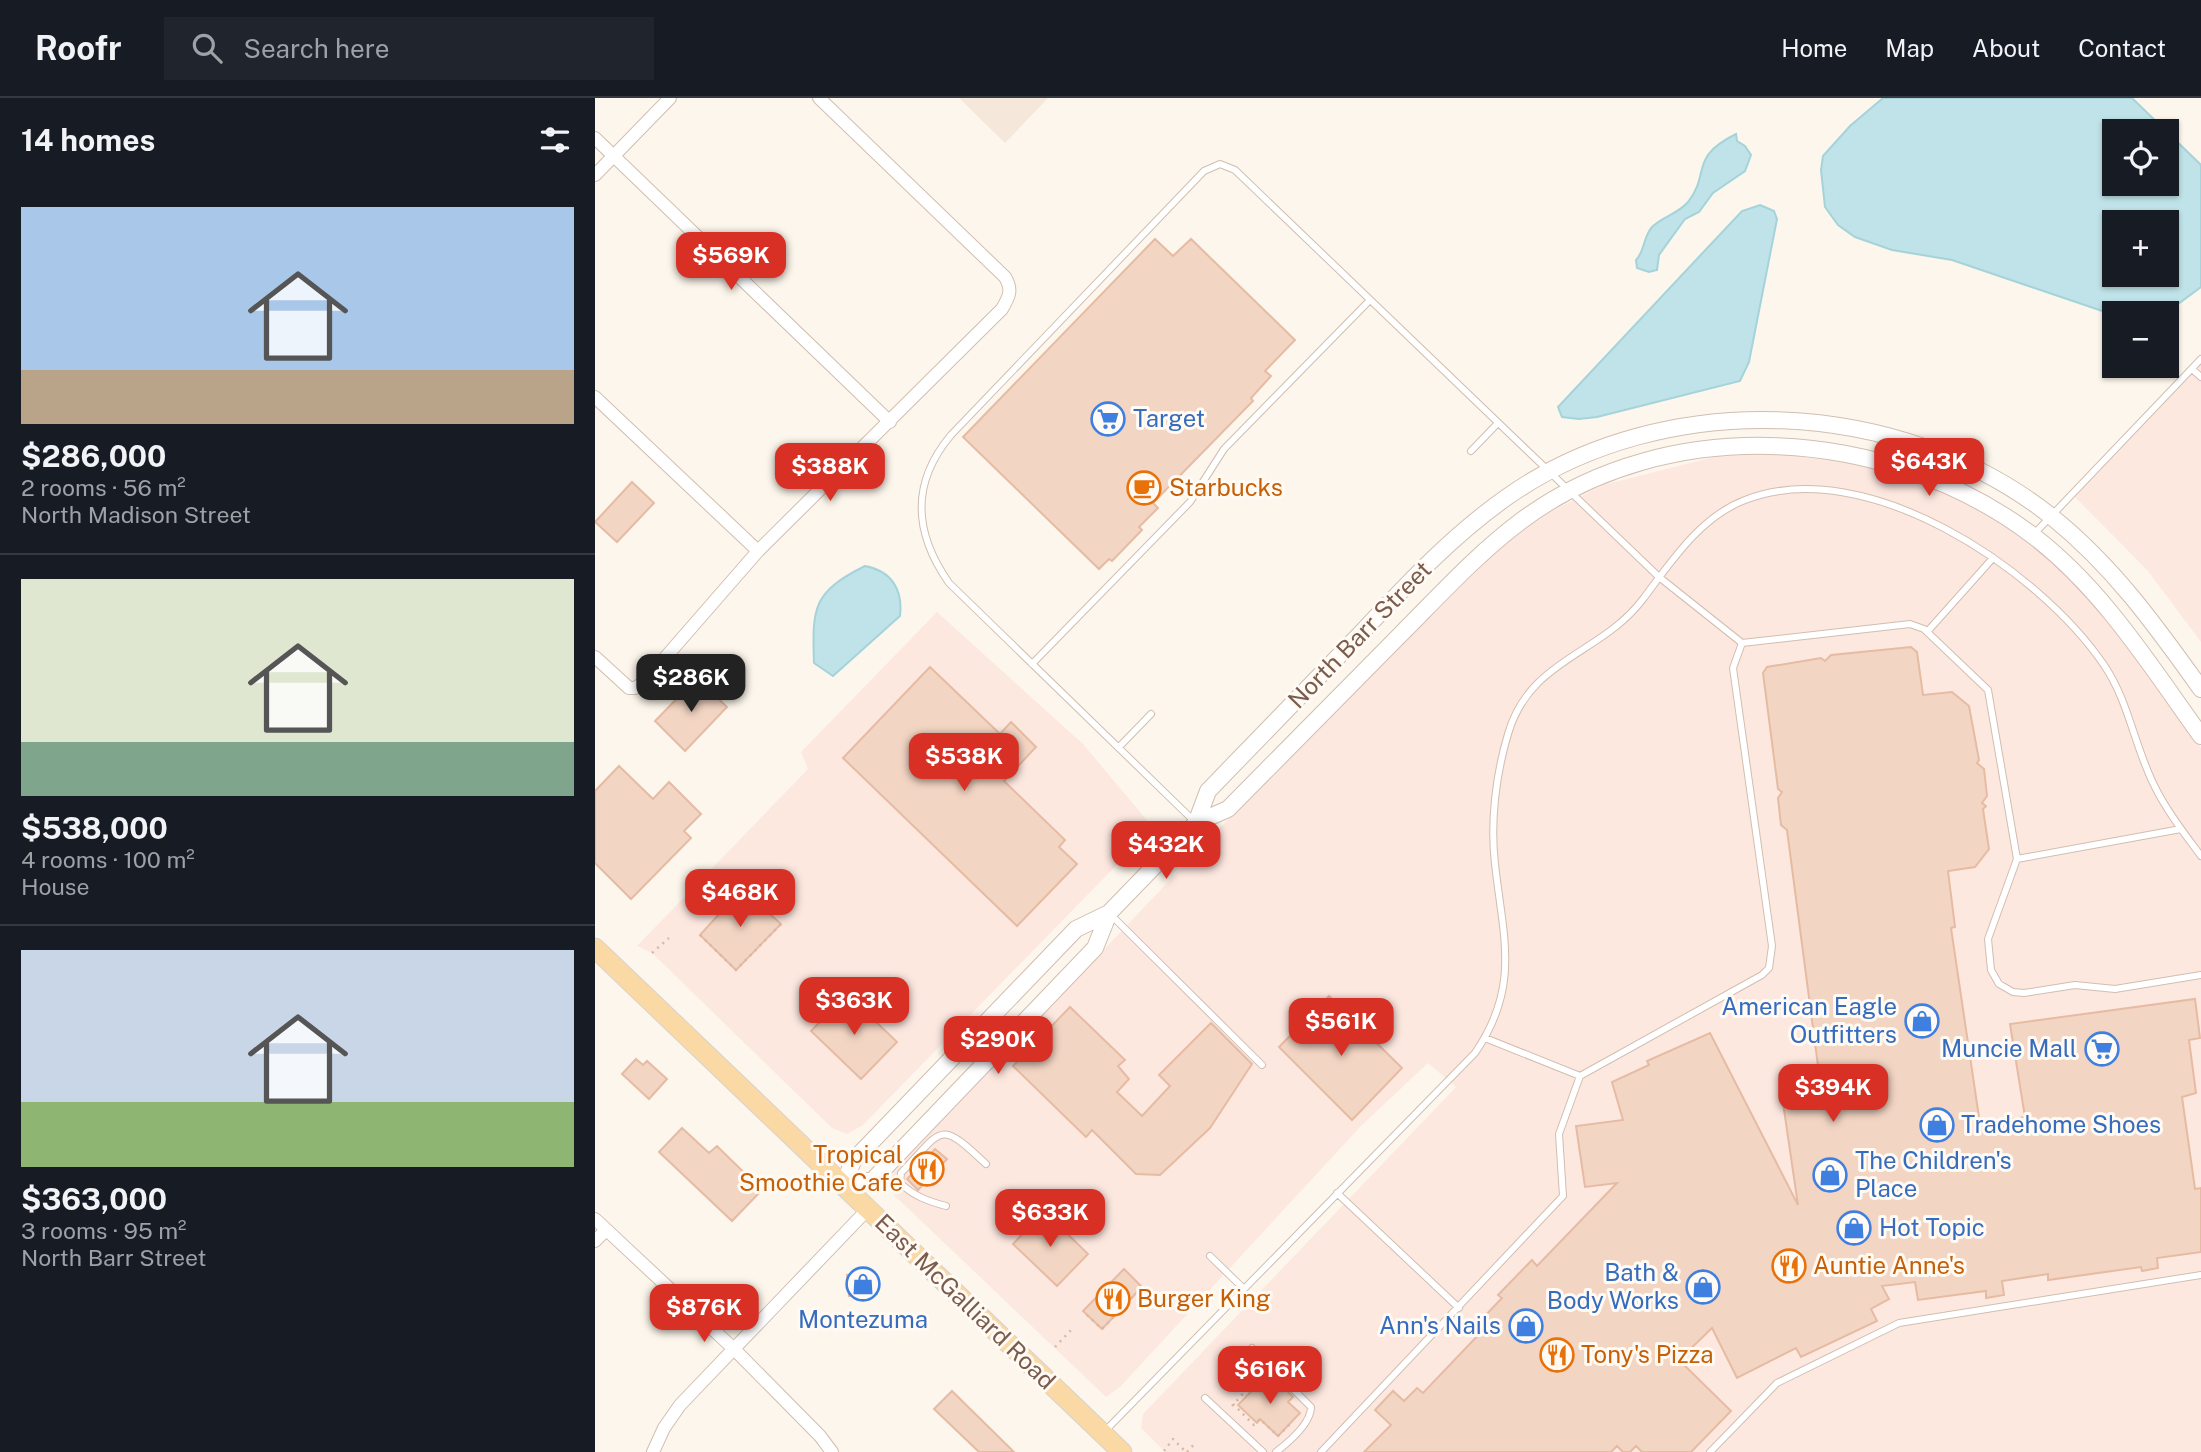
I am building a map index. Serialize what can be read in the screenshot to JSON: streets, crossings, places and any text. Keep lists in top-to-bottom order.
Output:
{
  "streets": {
    "main road": ["East McGalliard Road"],
    "street": ["North Barr Street"]
  },
  "crossings": [
    ["North Barr Street", "East McGalliard Road"]
  ],
  "places": {
    "supermarket": ["Target", "Muncie Mall"],
    "cafe": ["Starbucks"],
    "shop": [
      "American Eagle Outfitters",
      "Tradehome Shoes",
      "The Children's Place",
      "Hot Topic",
      "Montezuma",
      "Bath & Body Works",
      "Ann's Nails"
    ],
    "restaurant": [
      "Tropical Smoothie Cafe",
      "Auntie Anne's",
      "Burger King",
      "Tony's Pizza"
    ]
  },
  "page": {
    "header": "Roofr",
    "search": "Search here",
    "nav": [
      "Home",
      "Map",
      "About",
      "Contact"
    ],
    "heading": "14 homes",
    "map_buttons": ["+", "−"],
    "list": [
      {
        "name": "$286,000",
        "note": "2 rooms · 56 m² · North Madison Street"
      },
      {
        "name": "$538,000",
        "note": "4 rooms · 100 m² · House"
      },
      {
        "name": "$363,000",
        "note": "3 rooms · 95 m² · North Barr Street"
      }
    ],
    "price": [
      "$569K",
      "$643K",
      "$388K",
      "$286K",
      "$538K",
      "$432K",
      "$468K",
      "$363K",
      "$561K",
      "$290K",
      "$394K",
      "$633K",
      "$876K",
      "$616K"
    ]
  }
}
